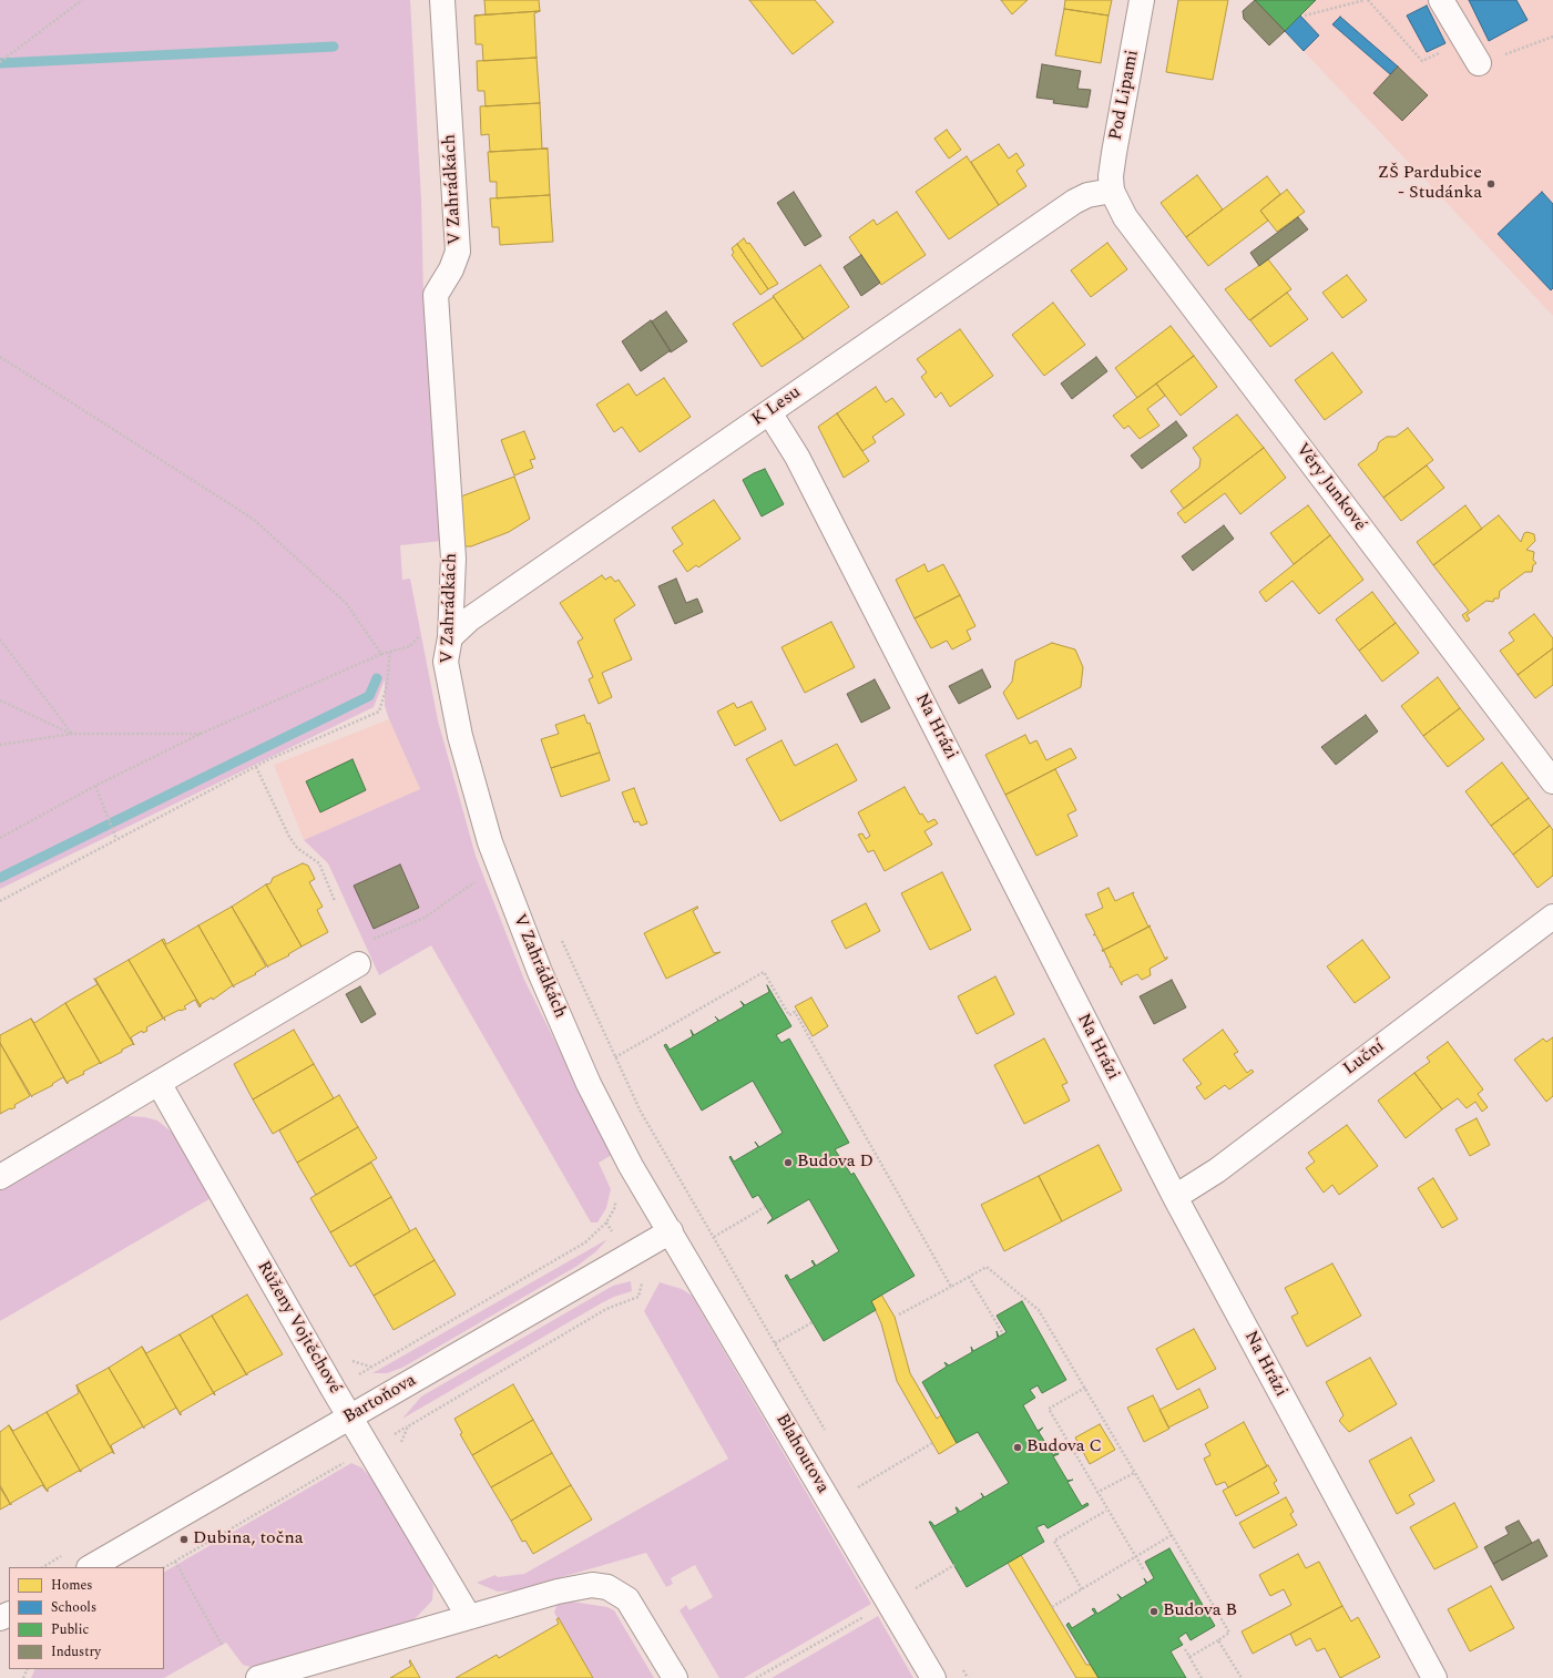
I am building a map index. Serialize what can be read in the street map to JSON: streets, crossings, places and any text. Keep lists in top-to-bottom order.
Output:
{
  "streets": {
    "street": [
      "Pod Lipami",
      "V Zahrádkách",
      "K Lesu",
      "Věry Junkové",
      "Na Hrázi",
      "Luční",
      "Růženy Vojtěchové",
      "Bartoňova",
      "Blahoutova"
    ]
  },
  "crossings": [
    ["Pod Lipami", "K Lesu"],
    ["Pod Lipami", "Věry Junkové"],
    ["V Zahrádkách", "K Lesu"],
    ["V Zahrádkách", "Bartoňova"],
    ["V Zahrádkách", "Blahoutova"],
    ["K Lesu", "Věry Junkové"],
    ["K Lesu", "Na Hrázi"],
    ["Na Hrázi", "Luční"],
    ["Růženy Vojtěchové", "Bartoňova"],
    ["Bartoňova", "Blahoutova"]
  ],
  "places": [
    "ZŠ Pardubice - Studánka",
    "Budova D",
    "Budova C",
    "Dubina, točna",
    "Budova B"
  ],
  "legend": [
    "Homes",
    "Schools",
    "Public",
    "Industry"
  ]
}
